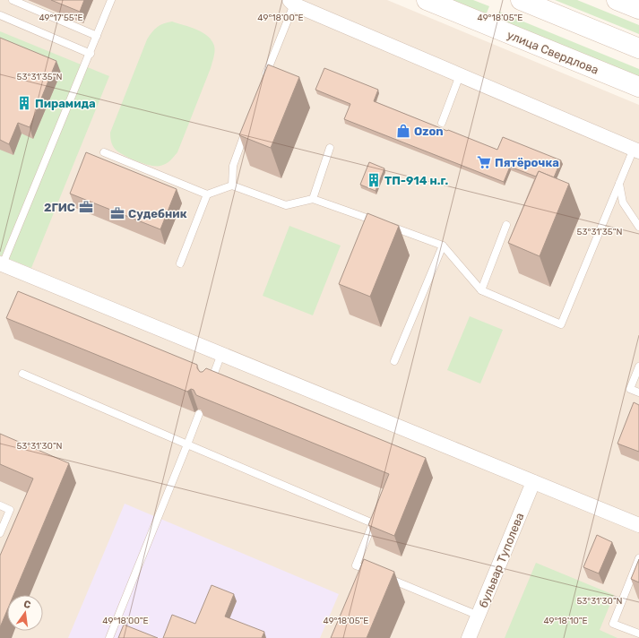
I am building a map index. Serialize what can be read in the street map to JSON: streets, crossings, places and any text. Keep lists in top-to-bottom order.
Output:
{
  "streets": {
    "main road": ["улица Свердлова"],
    "street": ["бульвар Туполева"]
  },
  "places": {
    "building": ["Пирамида", "ТП-914 н.г."],
    "shop": ["Ozon"],
    "supermarket": ["Пятёрочка"],
    "office": ["2ГИС", "Судебник"]
  },
  "north": "top",
  "coordinates": [
    "49°18'00\"E",
    "49°18'05\"E",
    "49°17'55\"E",
    "53°31'35\"N",
    "53°31'30\"N",
    "49°18'10\"E"
  ]
}
